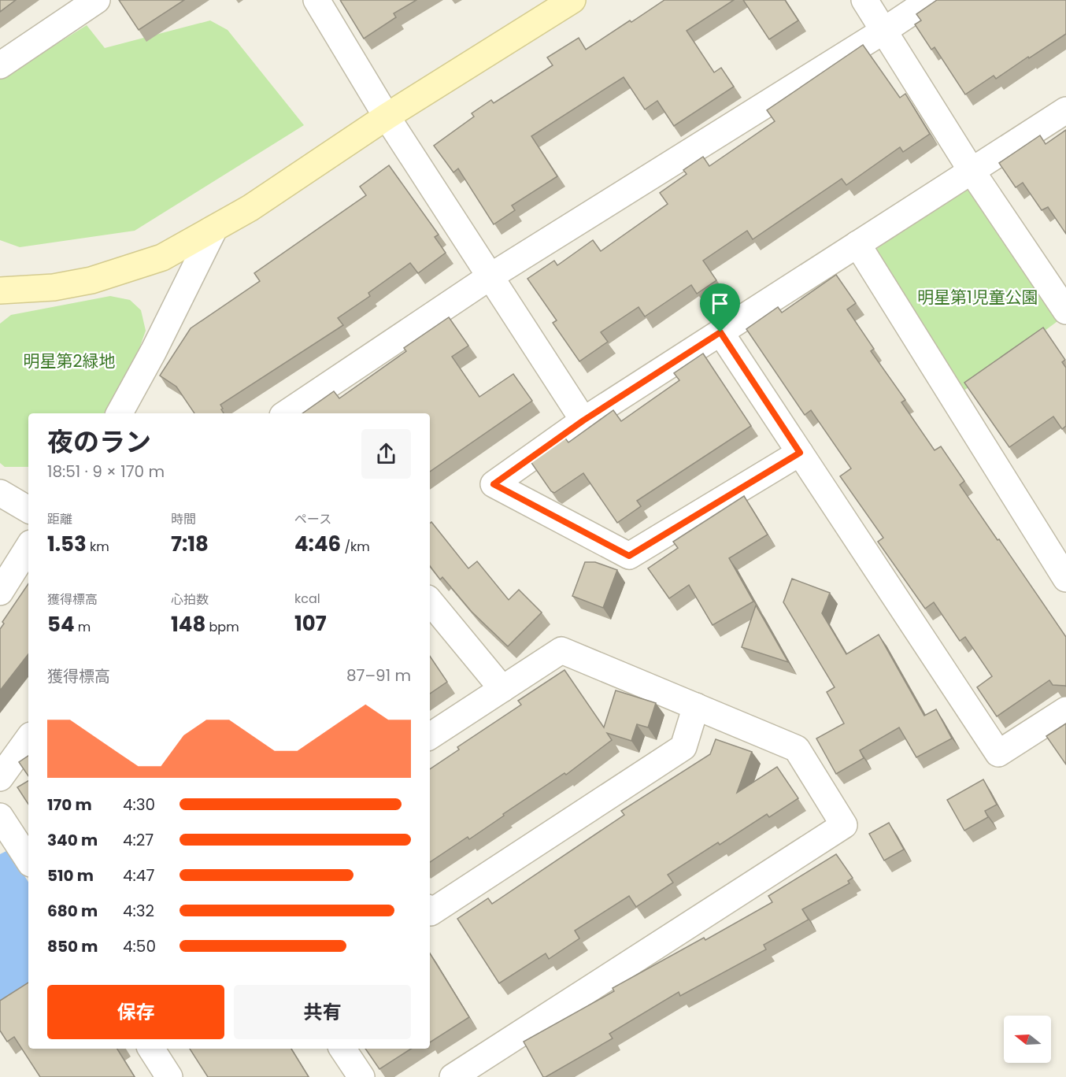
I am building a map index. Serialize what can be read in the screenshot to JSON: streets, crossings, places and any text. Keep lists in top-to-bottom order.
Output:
{
  "parks": ["明星第1児童公園", "明星第2緑地"],
  "north": "left",
  "page": {
    "heading": ["夜のラン", "18:51 · 9 × 170 m"],
    "stats": [
      ["距離", "1.53 km"],
      ["時間", "7:18"],
      ["ペース", "4:46 /km"],
      ["獲得標高", "54 m"],
      ["心拍数", "148 bpm"],
      ["kcal", "107"]
    ],
    "chart": ["獲得標高", "87–91 m"],
    "list": [
      {
        "name": "170 m",
        "note": "4:30"
      },
      {
        "name": "340 m",
        "note": "4:27"
      },
      {
        "name": "510 m",
        "note": "4:47"
      },
      {
        "name": "680 m",
        "note": "4:32"
      },
      {
        "name": "850 m",
        "note": "4:50"
      }
    ],
    "buttons": ["保存", "共有"]
  }
}
